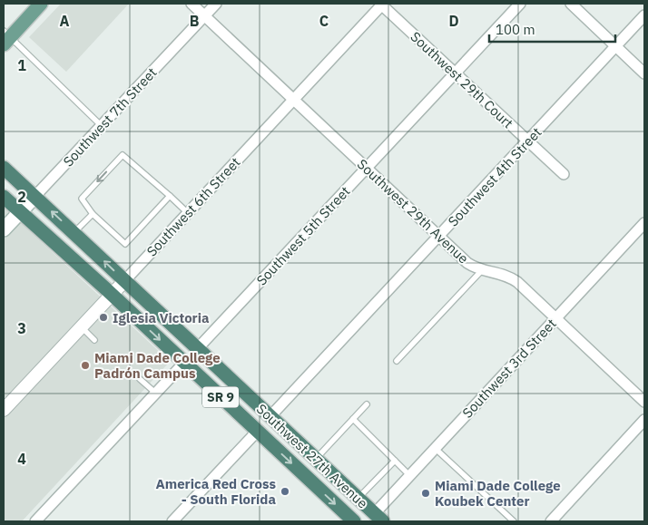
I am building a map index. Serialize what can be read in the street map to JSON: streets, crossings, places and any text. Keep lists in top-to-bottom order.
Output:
{
  "streets": {
    "highway": ["SR 9", "Southwest 27th Avenue"],
    "main road": ["Southwest 7th Street"],
    "street": [
      "Southwest 29th Court",
      "Southwest 4th Street",
      "Southwest 6th Street",
      "Southwest 29th Avenue",
      "Southwest 5th Street",
      "Southwest 3rd Street"
    ]
  },
  "crossings": [
    ["Southwest 29th Court", "Southwest 4th Street"],
    ["Southwest 29th Court", "Southwest 6th Street"],
    ["Southwest 29th Court", "Southwest 5th Street"],
    ["Southwest 7th Street", "Southwest 29th Avenue"],
    ["Southwest 7th Street", "Southwest 27th Avenue"],
    ["Southwest 4th Street", "Southwest 29th Avenue"],
    ["Southwest 4th Street", "Southwest 27th Avenue"],
    ["Southwest 6th Street", "Southwest 29th Avenue"],
    ["Southwest 6th Street", "Southwest 27th Avenue"],
    ["Southwest 29th Avenue", "Southwest 5th Street"],
    ["Southwest 29th Avenue", "Southwest 3rd Street"],
    ["Southwest 5th Street", "Southwest 27th Avenue"],
    ["Southwest 3rd Street", "Southwest 27th Avenue"]
  ],
  "places": [
    "Iglesia Victoria",
    "Miami Dade College Padrón Campus",
    "America Red Cross - South Florida",
    "Miami Dade College Koubek Center"
  ],
  "scale_bar": "100 m",
  "grid": {
    "columns": [
      "A",
      "B",
      "C",
      "D"
    ],
    "rows": [
      "1",
      "2",
      "3",
      "4"
    ]
  }
}
